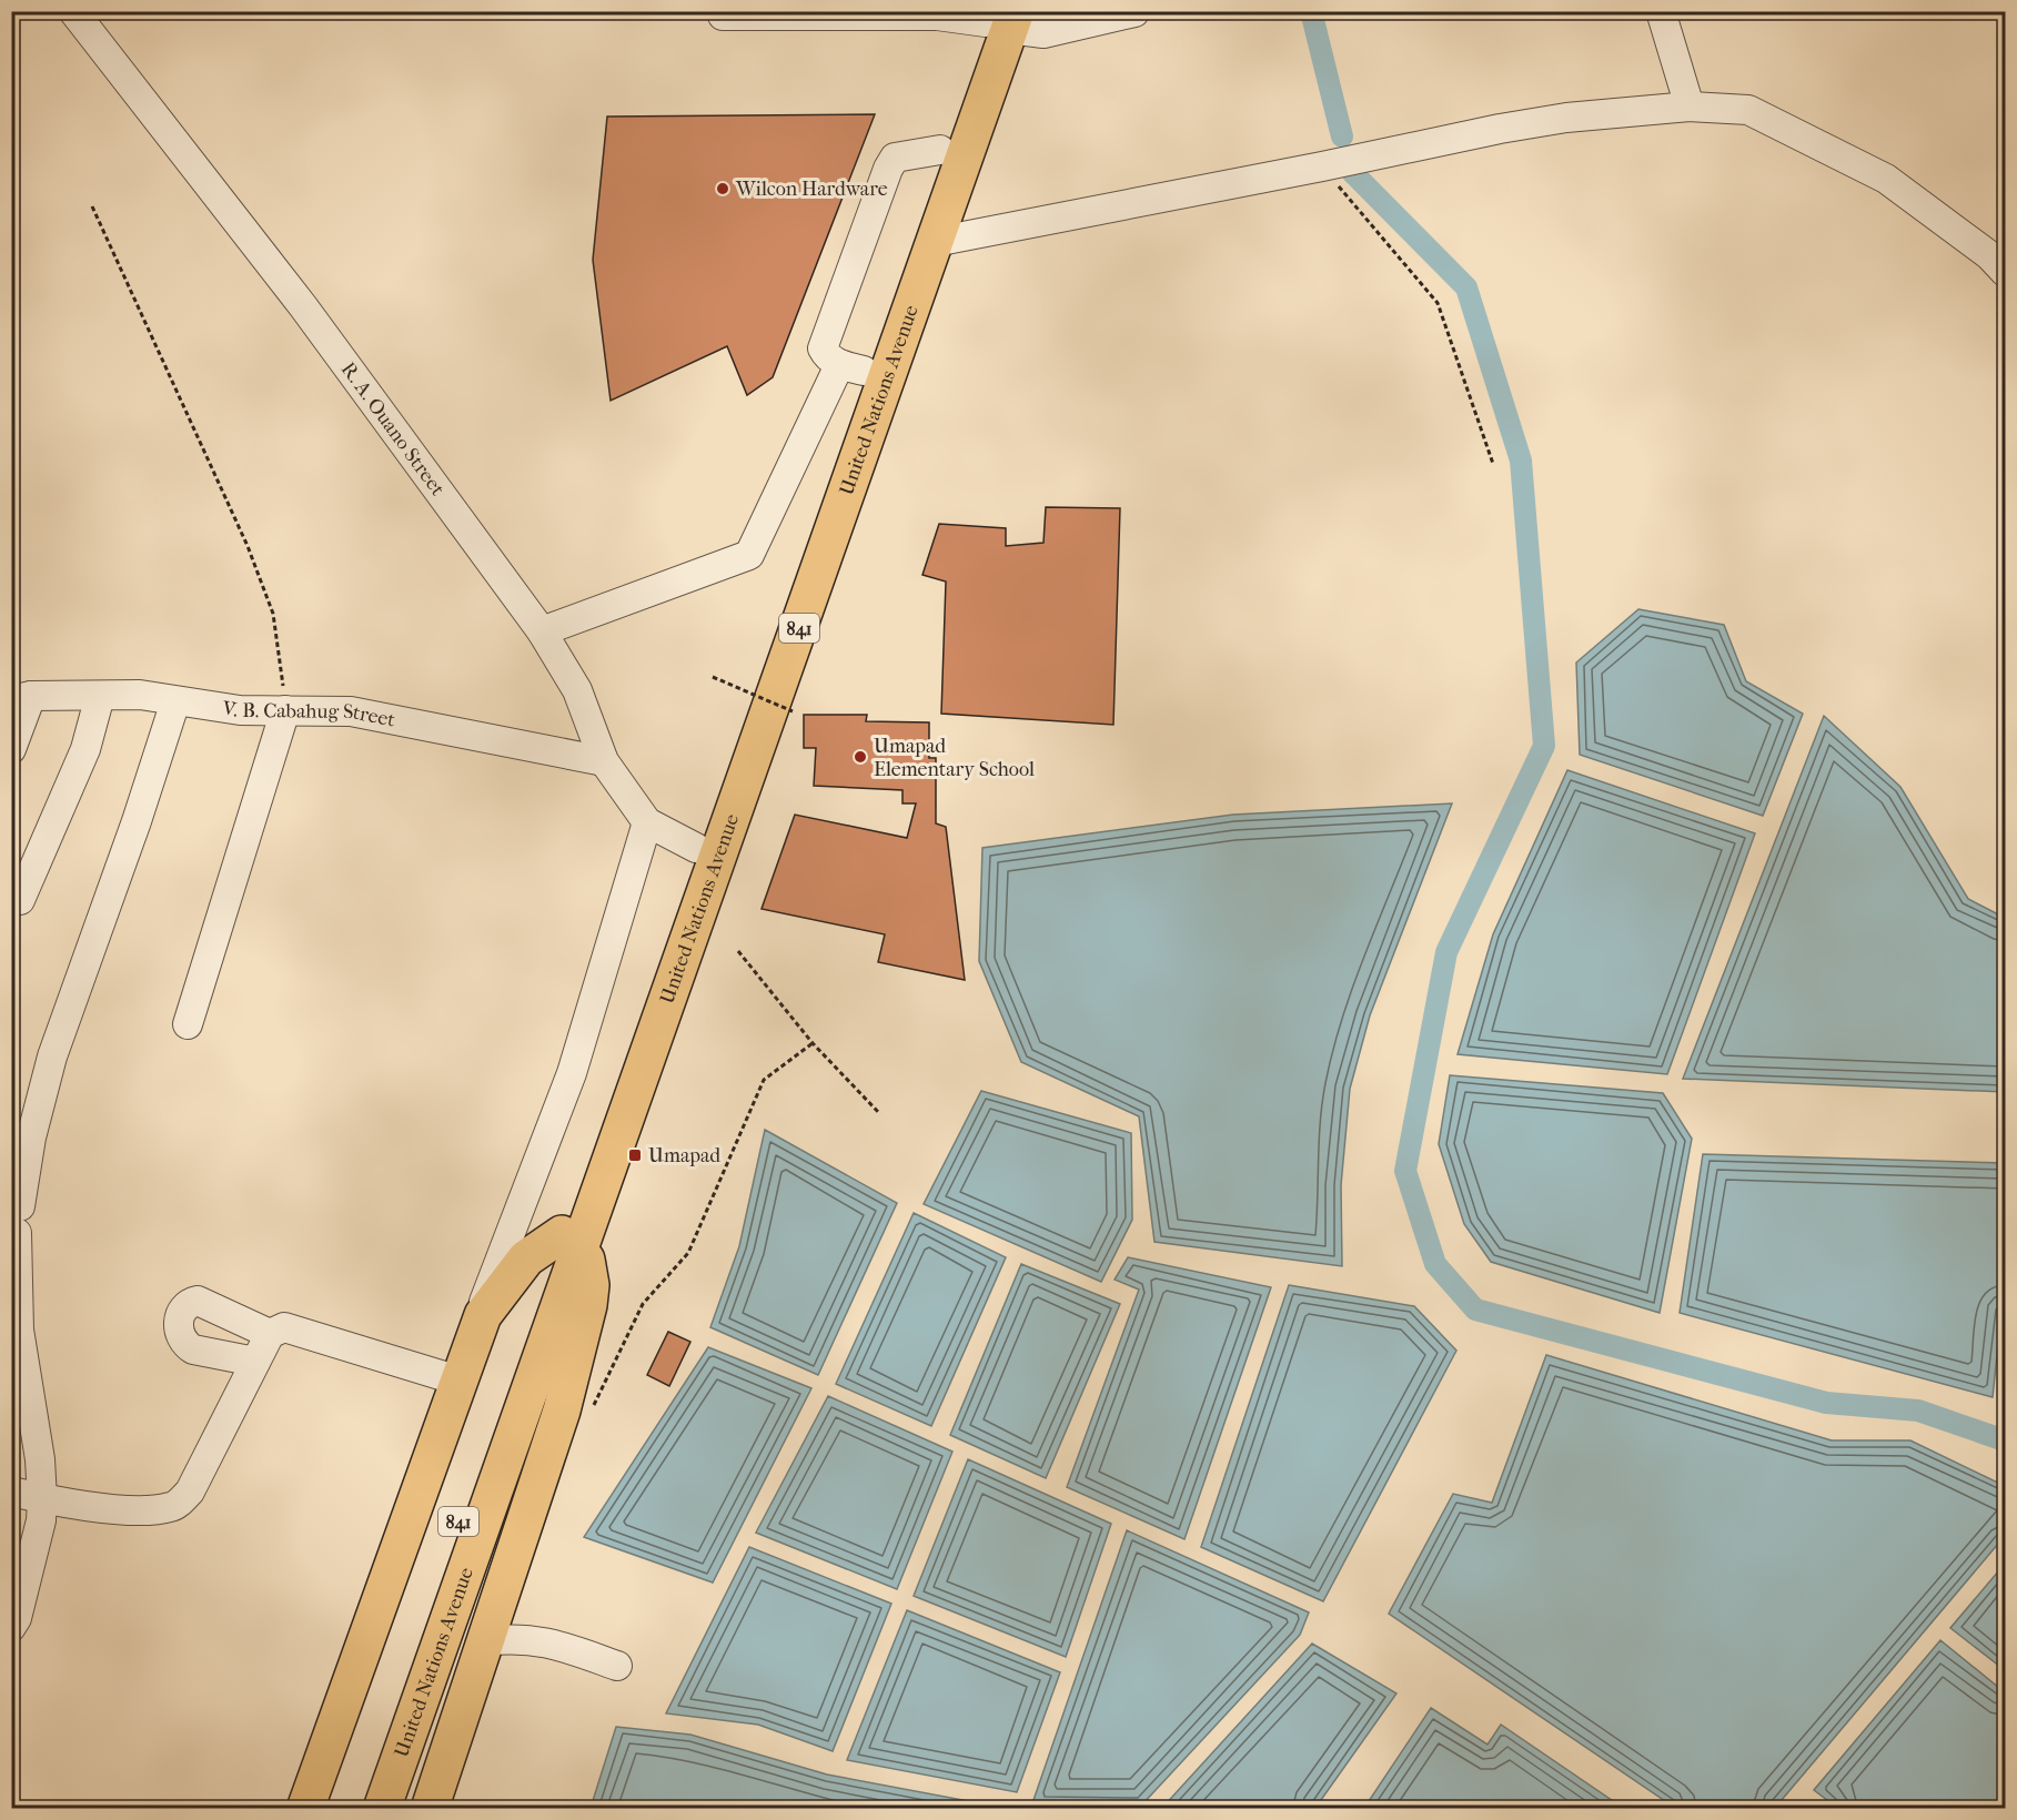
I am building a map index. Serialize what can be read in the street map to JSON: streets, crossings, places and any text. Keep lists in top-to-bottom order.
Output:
{
  "streets": {
    "main road": ["United Nations Avenue", "841"],
    "street": ["R. A. Ouano Street", "V. B. Cabahug Street"]
  },
  "crossings": [
    ["United Nations Avenue", "R. A. Ouano Street"],
    ["R. A. Ouano Street", "V. B. Cabahug Street"]
  ],
  "places": {
    "other": ["Wilcon Hardware", "Umapad Elementary School"],
    "transit": ["Umapad"]
  }
}
